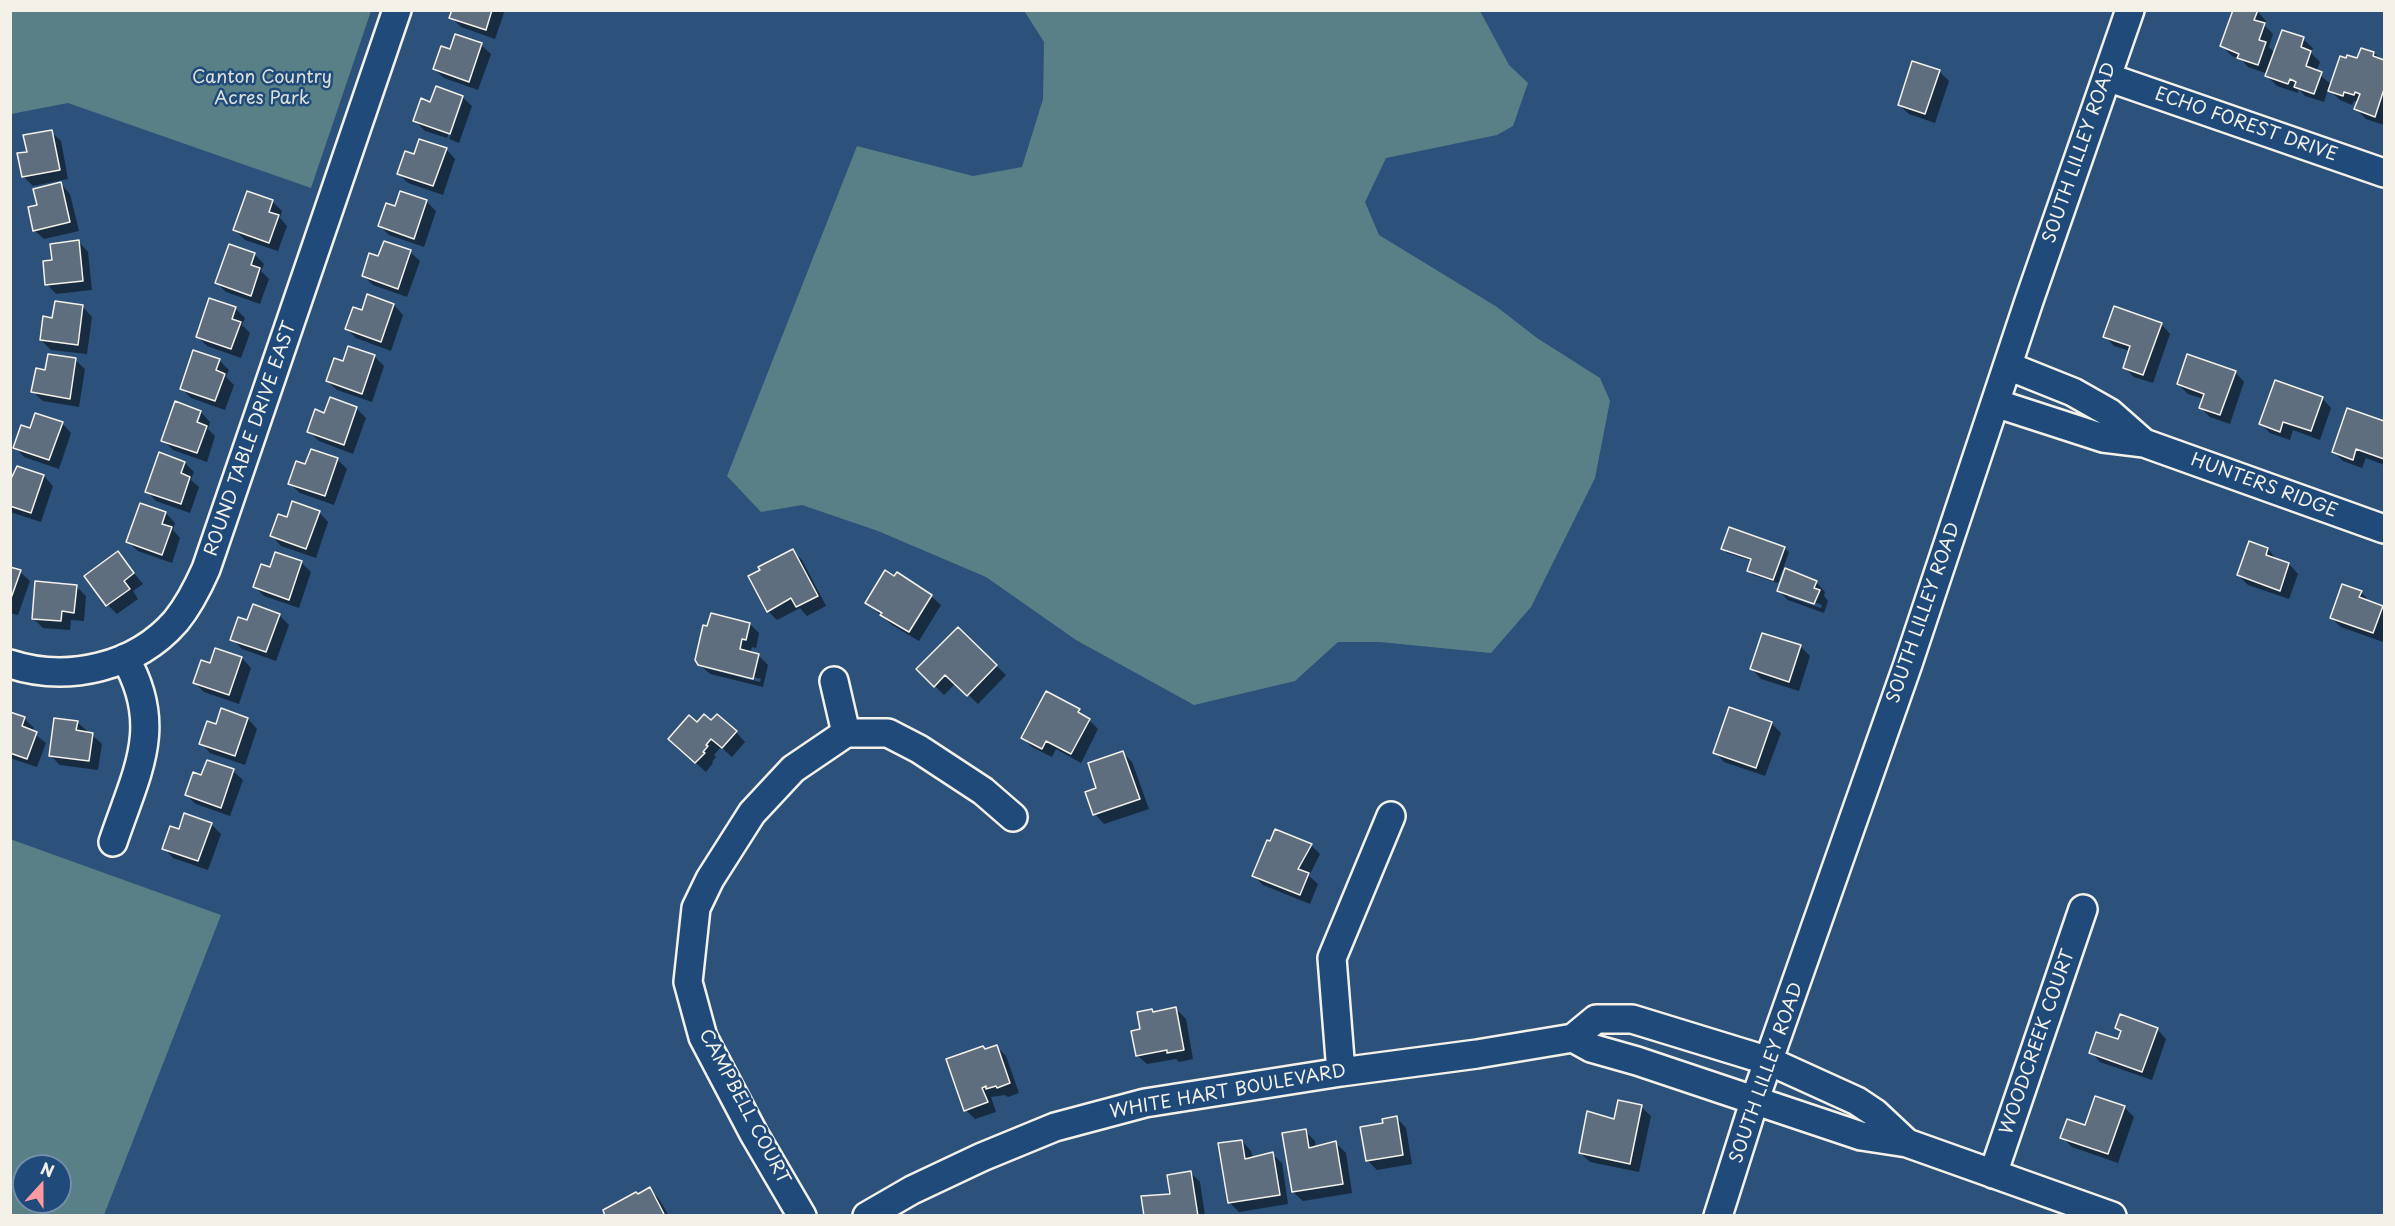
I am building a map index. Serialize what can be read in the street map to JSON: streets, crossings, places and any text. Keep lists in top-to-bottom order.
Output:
{
  "streets": {
    "street": [
      "ECHO FOREST DRIVE",
      "SOUTH LILLEY ROAD",
      "ROUND TABLE DRIVE EAST",
      "HUNTERS RIDGE",
      "WOODCREEK COURT",
      "WHITE HART BOULEVARD",
      "CAMPBELL COURT"
    ]
  },
  "crossings": [
    ["ECHO FOREST DRIVE", "SOUTH LILLEY ROAD"],
    ["SOUTH LILLEY ROAD", "HUNTERS RIDGE"],
    ["SOUTH LILLEY ROAD", "WHITE HART BOULEVARD"]
  ],
  "parks": ["Canton Country Acres Park"],
  "north": "top"
}
